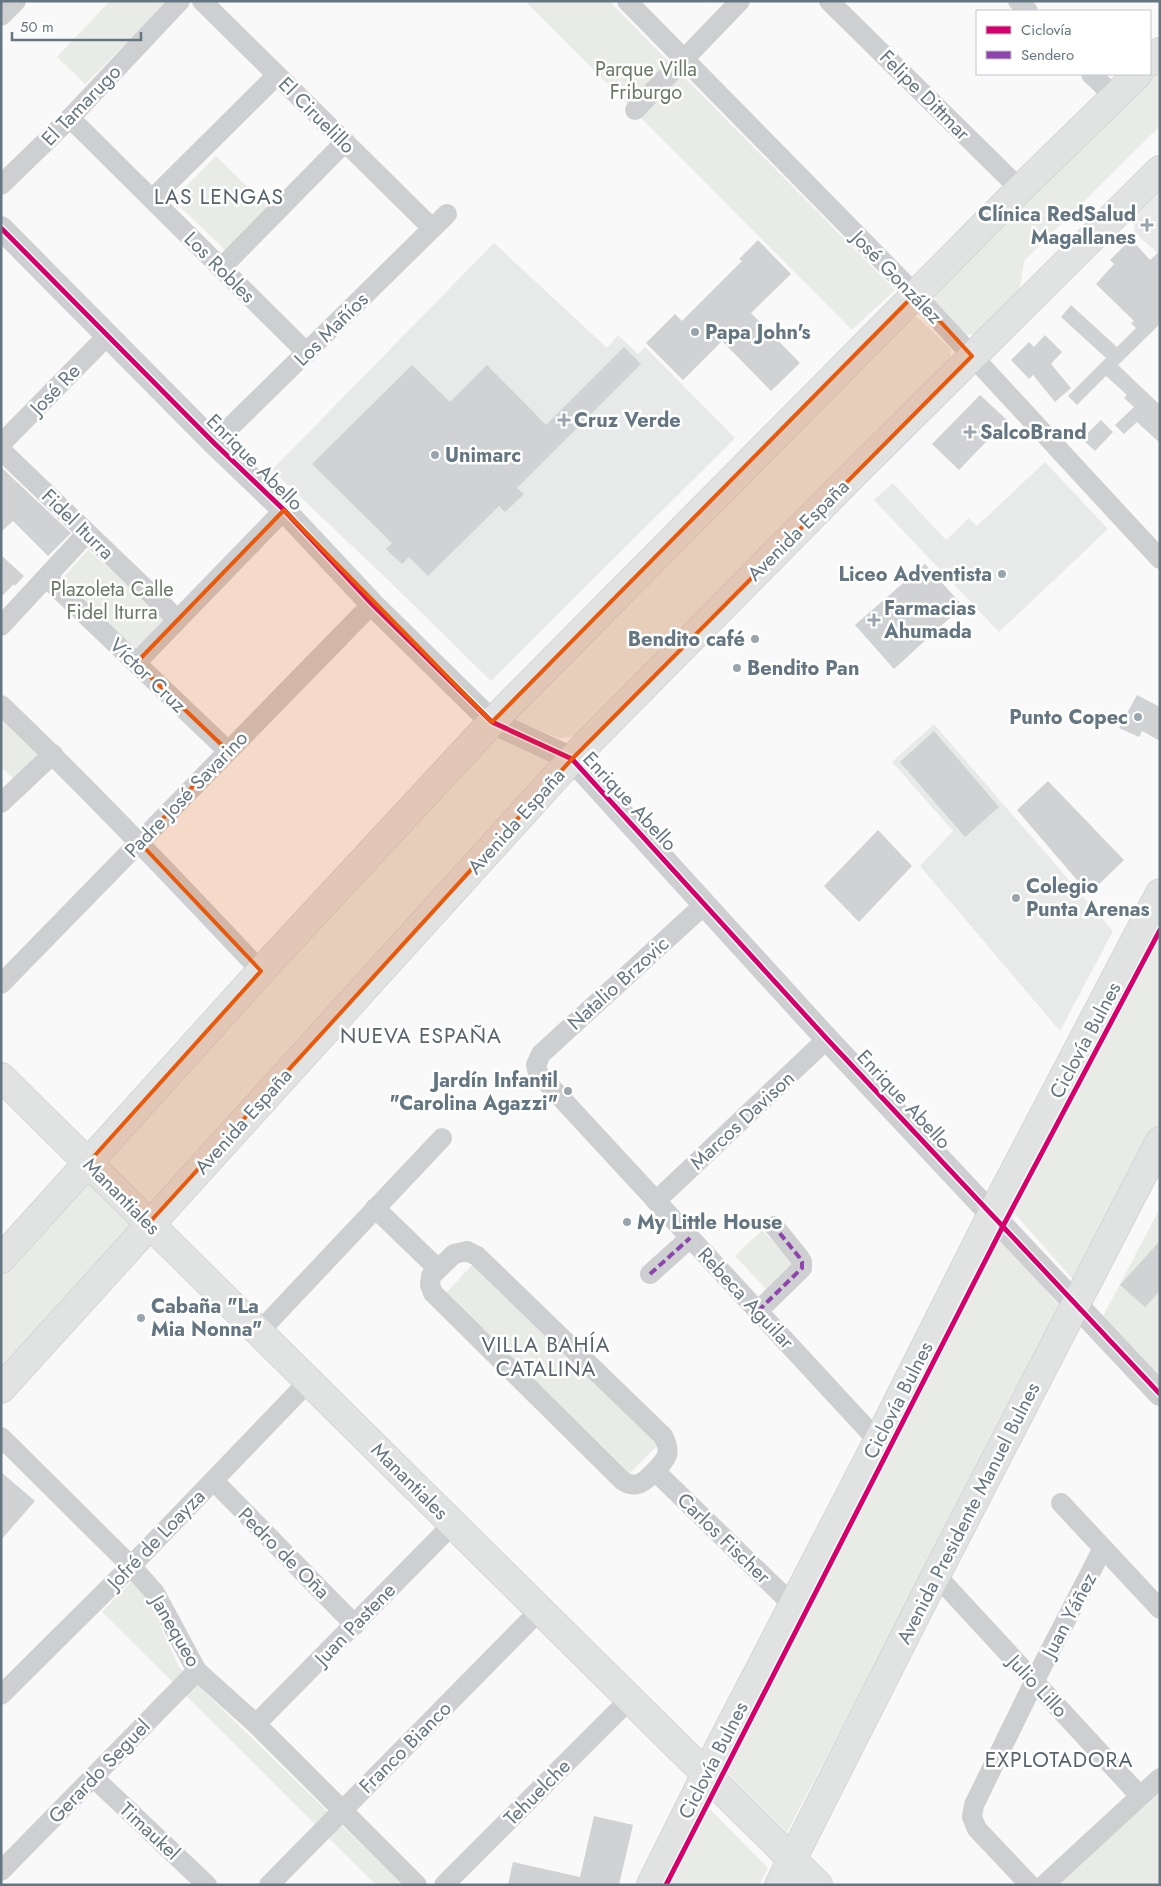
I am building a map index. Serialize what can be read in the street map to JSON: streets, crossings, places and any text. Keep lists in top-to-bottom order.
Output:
{
  "streets": {
    "main road": ["Avenida España", "Manantiales", "Avenida Presidente Manuel Bulnes"],
    "street": [
      "Felipe Dittmar",
      "El Tamarugo",
      "El Ciruelillo",
      "Los Robles",
      "José González",
      "Los Mañíos",
      "José Re",
      "Enrique Abello",
      "Fidel Iturra",
      "Víctor Cruz",
      "Padre José Savarino",
      "Natalio Brzovic",
      "Marcos Davison",
      "Rebeca Aguilar",
      "Carlos Fischer",
      "Jofré de Loayza",
      "Pedro de Oña",
      "Juan Yáñez",
      "Juan Pastene",
      "Janequeo",
      "Julio Lillo",
      "Franco Bianco",
      "Gerardo Seguel",
      "Tehuelche",
      "Timaukel"
    ],
    "cycle path": ["Ciclovía Bulnes"]
  },
  "crossings": [
    ["El Tamarugo", "Los Robles"],
    ["El Ciruelillo", "Los Mañíos"],
    ["Los Robles", "Los Mañíos"],
    ["José González", "Avenida España"],
    ["Los Mañíos", "Enrique Abello"],
    ["José Re", "Enrique Abello"],
    ["Enrique Abello", "Avenida España"],
    ["Enrique Abello", "Padre José Savarino"],
    ["Enrique Abello", "Natalio Brzovic"],
    ["Enrique Abello", "Marcos Davison"],
    ["Enrique Abello", "Avenida Presidente Manuel Bulnes"],
    ["Avenida España", "Manantiales"],
    ["Víctor Cruz", "Padre José Savarino"],
    ["Natalio Brzovic", "Rebeca Aguilar"],
    ["Marcos Davison", "Rebeca Aguilar"],
    ["Manantiales", "Avenida Presidente Manuel Bulnes"],
    ["Manantiales", "Jofré de Loayza"],
    ["Manantiales", "Juan Pastene"],
    ["Manantiales", "Franco Bianco"],
    ["Manantiales", "Tehuelche"],
    ["Avenida Presidente Manuel Bulnes", "Julio Lillo"],
    ["Jofré de Loayza", "Pedro de Oña"],
    ["Jofré de Loayza", "Janequeo"],
    ["Pedro de Oña", "Juan Pastene"],
    ["Juan Yáñez", "Julio Lillo"],
    ["Juan Pastene", "Janequeo"],
    ["Janequeo", "Franco Bianco"],
    ["Janequeo", "Gerardo Seguel"],
    ["Gerardo Seguel", "Timaukel"]
  ],
  "districts": [
    "LAS LENGAS",
    "NUEVA ESPAÑA",
    "VILLA BAHÍA CATALINA",
    "EXPLOTADORA"
  ],
  "parks": ["Parque Villa Friburgo", "Plazoleta Calle Fidel Iturra"],
  "places": {
    "health": [
      "Clínica RedSalud Magallanes",
      "Cruz Verde",
      "SalcoBrand",
      "Farmacias Ahumada"
    ],
    "other": [
      "Papa John's",
      "Unimarc",
      "Liceo Adventista",
      "Bendito café",
      "Bendito Pan",
      "Punto Copec",
      "Colegio Punta Arenas",
      "Jardín Infantil \"Carolina Agazzi\"",
      "My Little House",
      "Cabaña \"La Mia Nonna\""
    ]
  },
  "legend": ["Ciclovía", "Sendero"],
  "scale_bar": "50 m"
}
